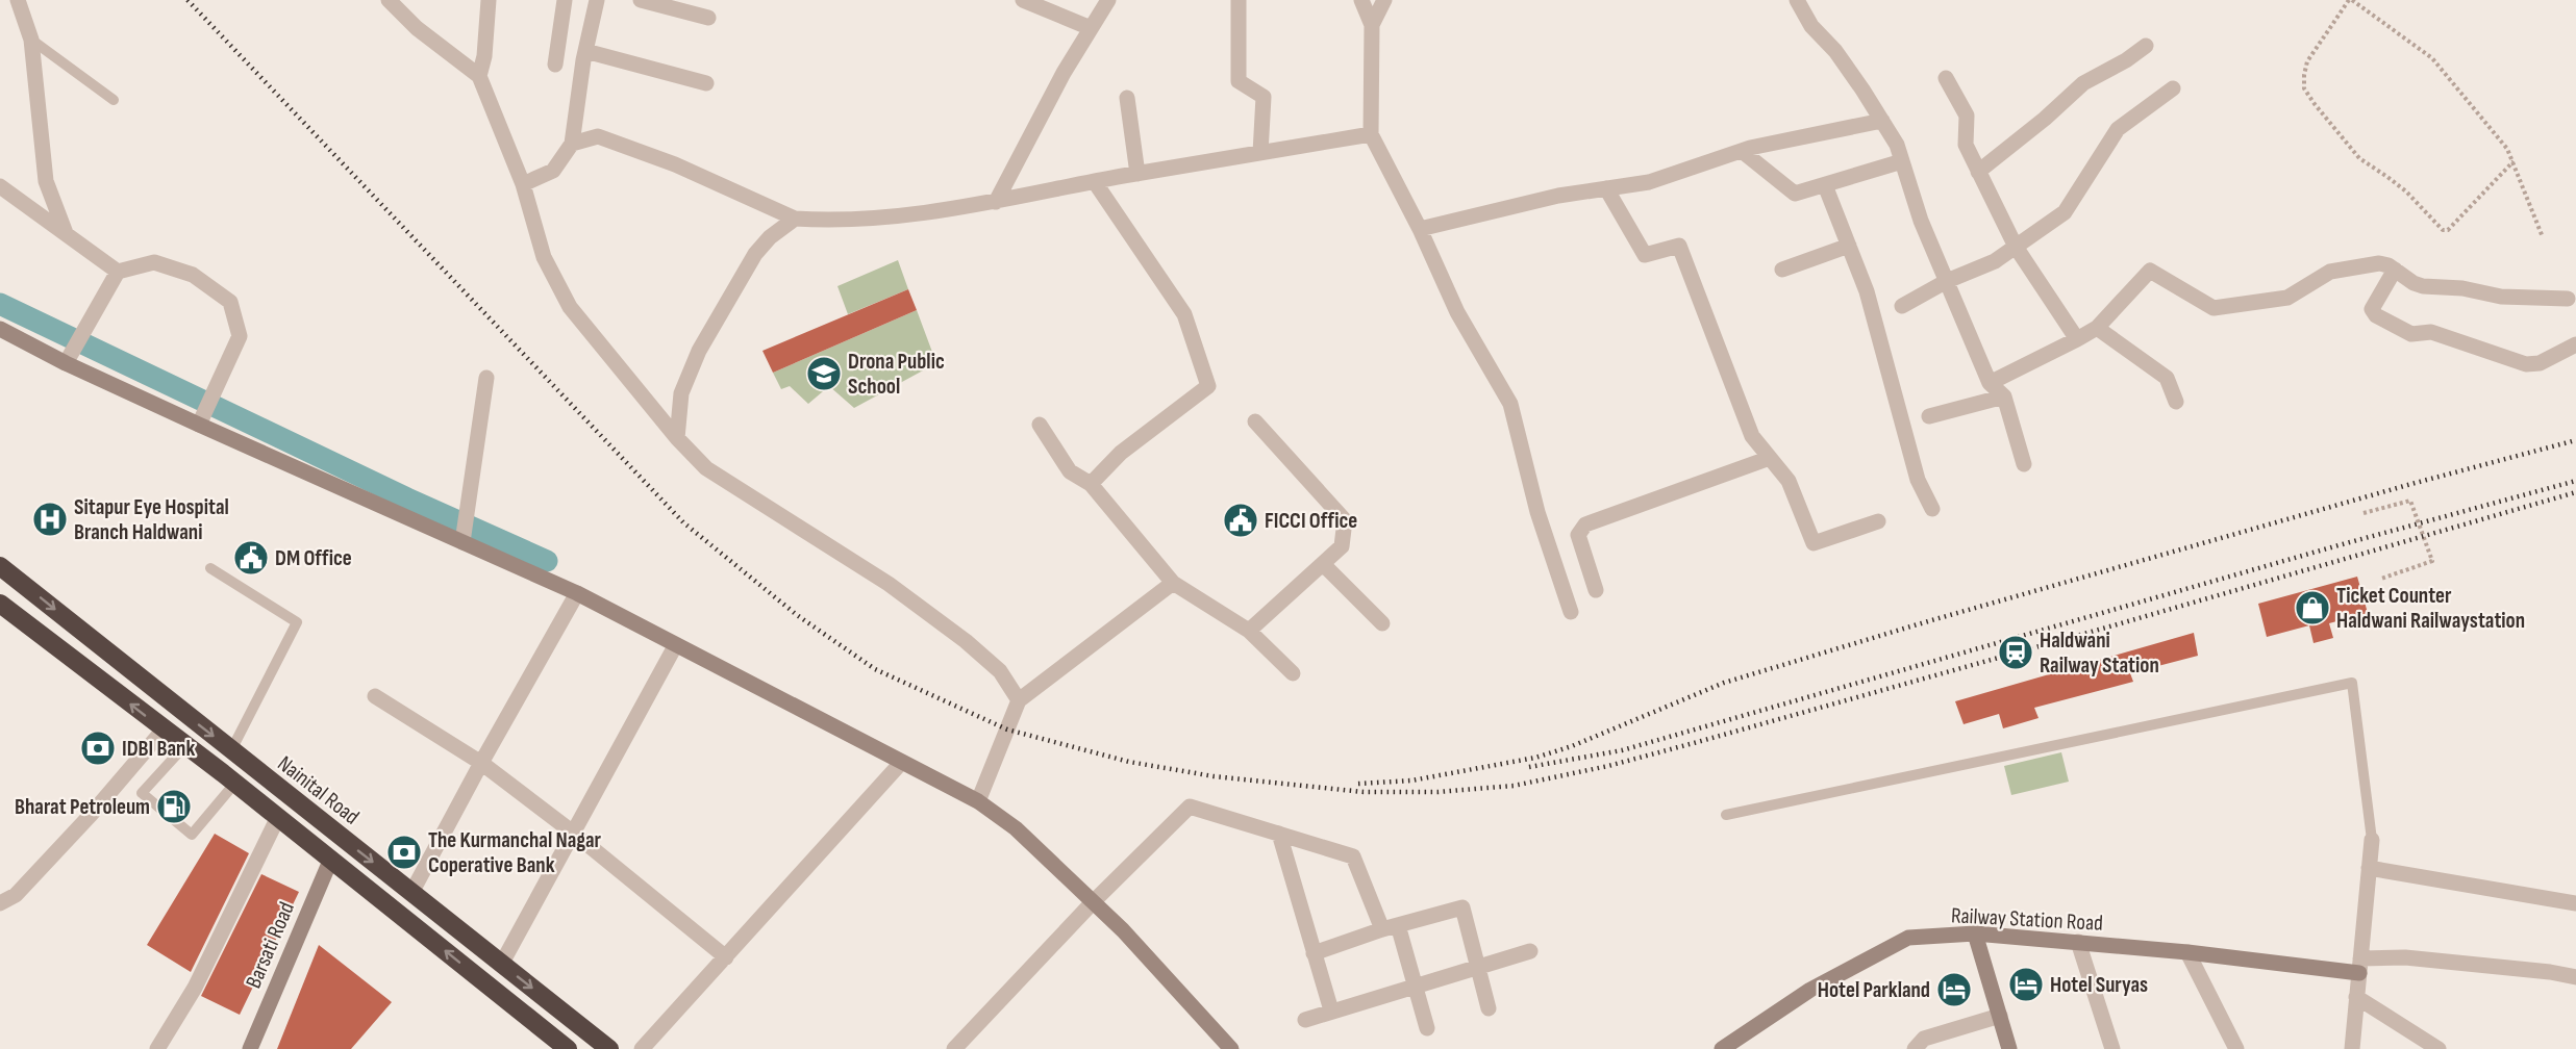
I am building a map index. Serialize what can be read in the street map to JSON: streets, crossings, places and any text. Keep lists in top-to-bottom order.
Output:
{
  "streets": {
    "highway": ["Nainital Road"],
    "street": ["Railway Station Road", "Barsati Road"]
  },
  "places": {
    "school or university": ["Drona Public School"],
    "hospital": ["Sitapur Eye Hospital Branch Haldwani"],
    "public building": ["FICCI Office", "DM Office"],
    "shop": ["Ticket Counter Haldwani Railwaystation"],
    "station": ["Haldwani Railway Station"],
    "bank": ["IDBI Bank", "The Kurmanchal Nagar Coperative Bank"],
    "fuel station": ["Bharat Petroleum"],
    "hotel": ["Hotel Suryas", "Hotel Parkland"]
  }
}
